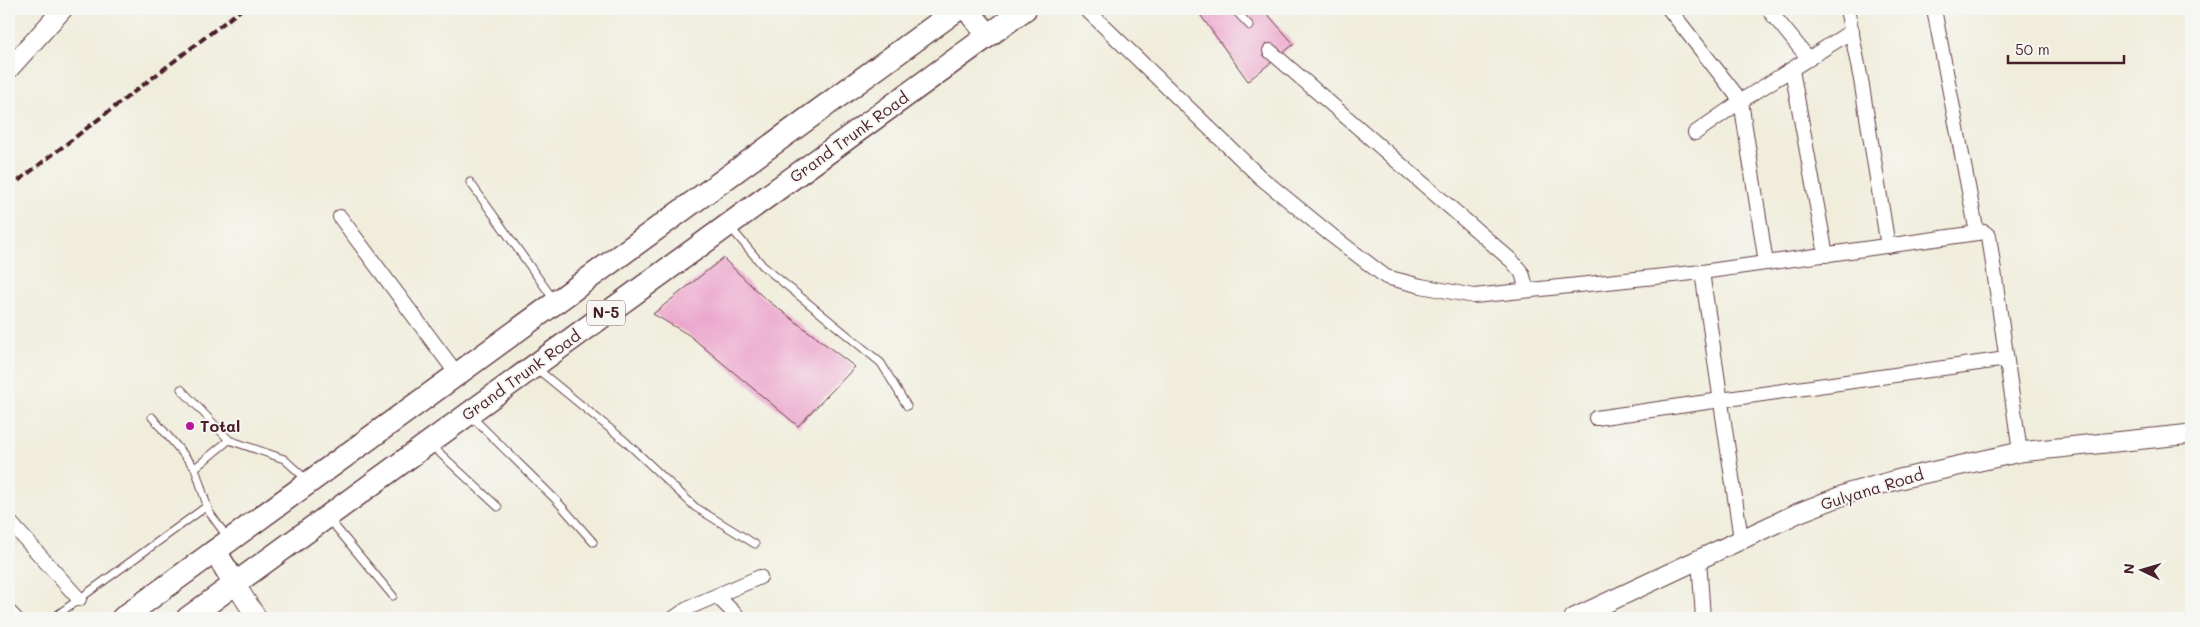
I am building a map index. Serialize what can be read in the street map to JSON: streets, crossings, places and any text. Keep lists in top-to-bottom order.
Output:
{
  "streets": {
    "highway": ["Grand Trunk Road", "N-5"],
    "main road": ["Gulyana Road"]
  },
  "places": ["Total"],
  "scale_bar": "50 m",
  "north": "left"
}
